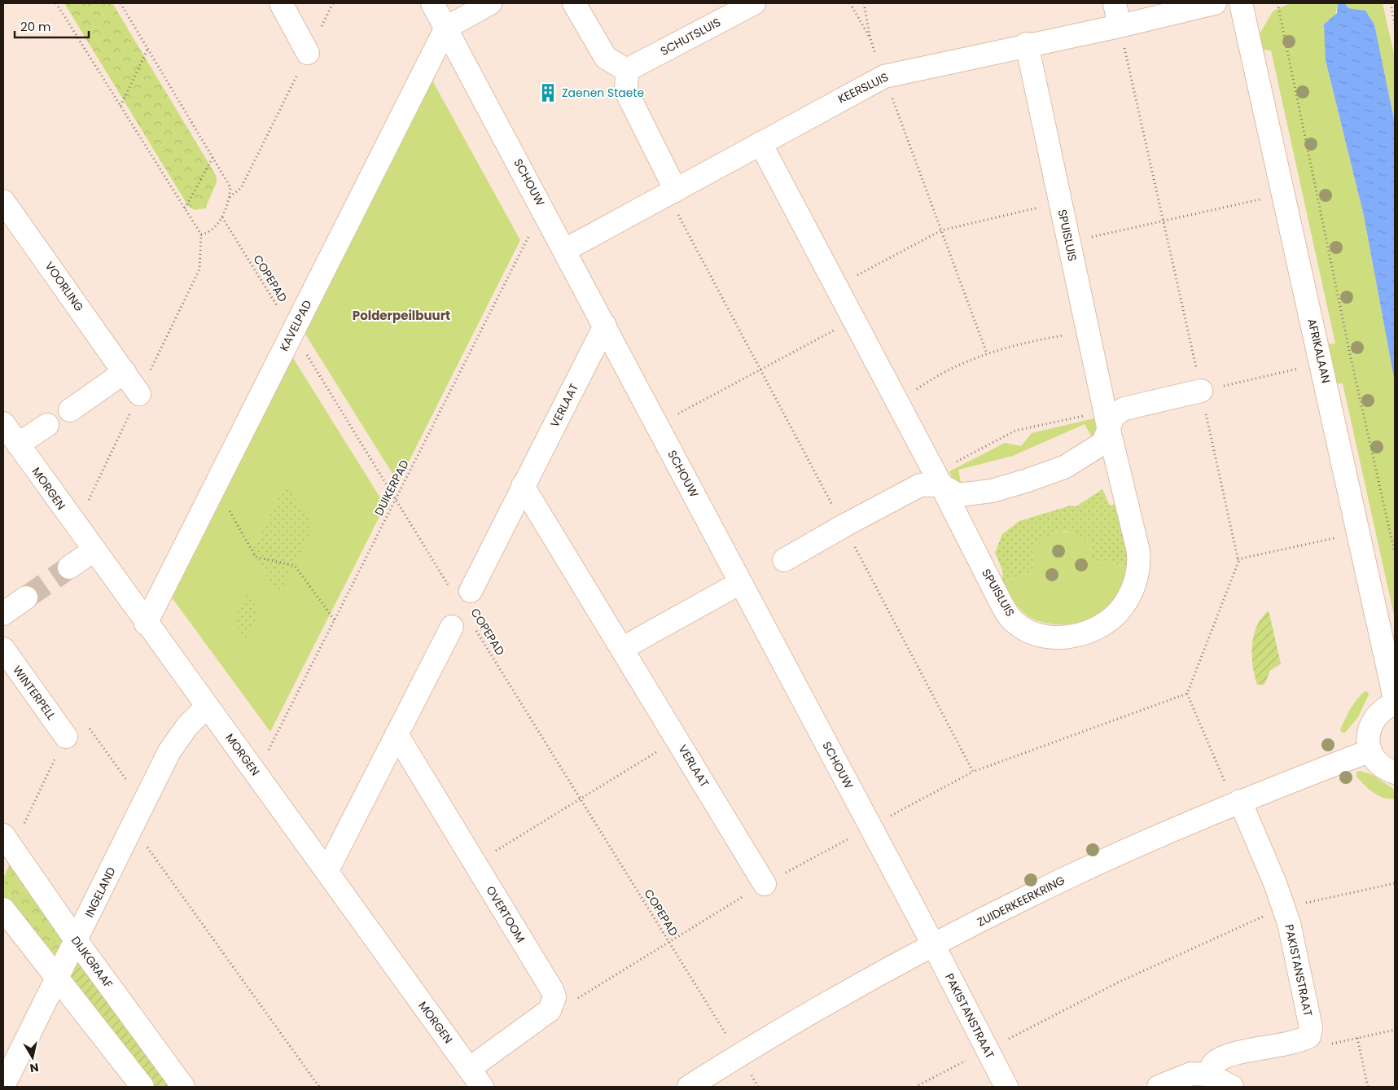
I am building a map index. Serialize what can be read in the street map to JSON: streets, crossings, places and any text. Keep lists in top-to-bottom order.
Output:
{
  "streets": {
    "street": [
      "SCHUTSLUIS",
      "KEERSLUIS",
      "SCHOUW",
      "SPUISLUIS",
      "VOORLING",
      "KAVELPAD",
      "AFRIKALAAN",
      "VERLAAT",
      "MORGEN",
      "WINTERPELL",
      "INGELAND",
      "ZUIDERKEERKRING",
      "OVERTOOM",
      "DIJKGRAAF",
      "PAKISTANSTRAAT"
    ],
    "path": ["COPEPAD", "DUIKERPAD"]
  },
  "crossings": [
    ["KEERSLUIS", "SCHOUW"],
    ["KEERSLUIS", "SPUISLUIS"],
    ["SCHOUW", "KAVELPAD"],
    ["SCHOUW", "VERLAAT"],
    ["SCHOUW", "DUIKERPAD"],
    ["SCHOUW", "ZUIDERKEERKRING"],
    ["SCHOUW", "PAKISTANSTRAAT"],
    ["COPEPAD", "KAVELPAD"],
    ["COPEPAD", "VERLAAT"],
    ["COPEPAD", "DUIKERPAD"],
    ["COPEPAD", "ZUIDERKEERKRING"],
    ["KAVELPAD", "MORGEN"],
    ["DUIKERPAD", "MORGEN"],
    ["MORGEN", "INGELAND"],
    ["MORGEN", "OVERTOOM"],
    ["INGELAND", "DIJKGRAAF"],
    ["ZUIDERKEERKRING", "PAKISTANSTRAAT"]
  ],
  "districts": ["Polderpeilbuurt"],
  "places": {
    "building": ["Zaenen Staete"]
  },
  "scale_bar": "20 m",
  "north": "bottom"
}
